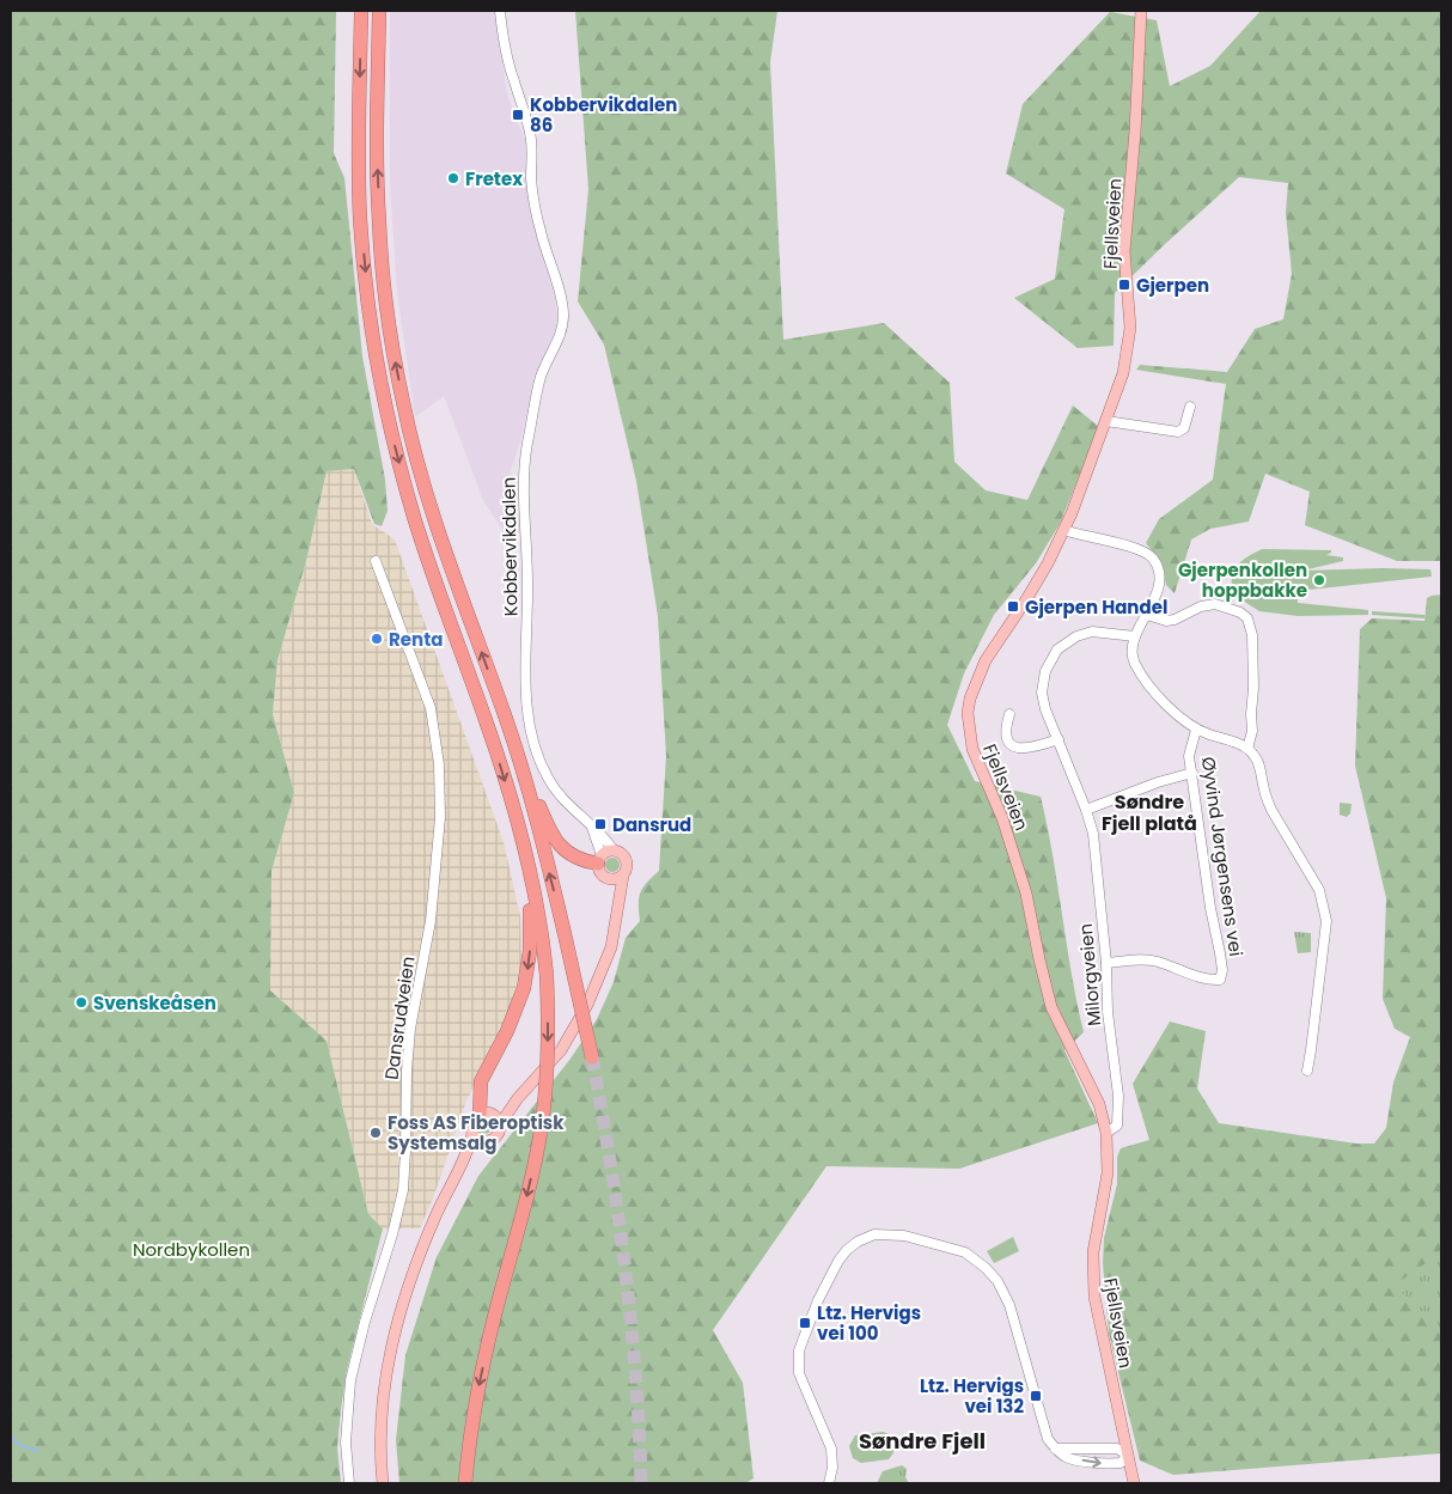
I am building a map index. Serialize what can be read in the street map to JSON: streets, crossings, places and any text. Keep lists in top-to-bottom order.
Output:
{
  "streets": {
    "main road": ["Fjellsveien"],
    "street": [
      "Kobbervikdalen",
      "Øyvind Jørgensens vei",
      "Milorgveien",
      "Dansrudveien"
    ]
  },
  "crossings": [
    ["Fjellsveien", "Milorgveien"],
    ["Øyvind Jørgensens vei", "Milorgveien"]
  ],
  "districts": ["Søndre Fjell platå", "Søndre Fjell"],
  "parks": ["Nordbykollen"],
  "places": {
    "transit": [
      "Kobbervikdalen 86",
      "Gjerpen",
      "Gjerpen Handel",
      "Dansrud",
      "Ltz. Hervigs vei 100",
      "Ltz. Hervigs vei 132"
    ],
    "other": [
      "Fretex",
      "Gjerpenkollen hoppbakke",
      "Renta",
      "Svenskeåsen",
      "Foss AS Fiberoptisk Systemsalg"
    ]
  }
}
